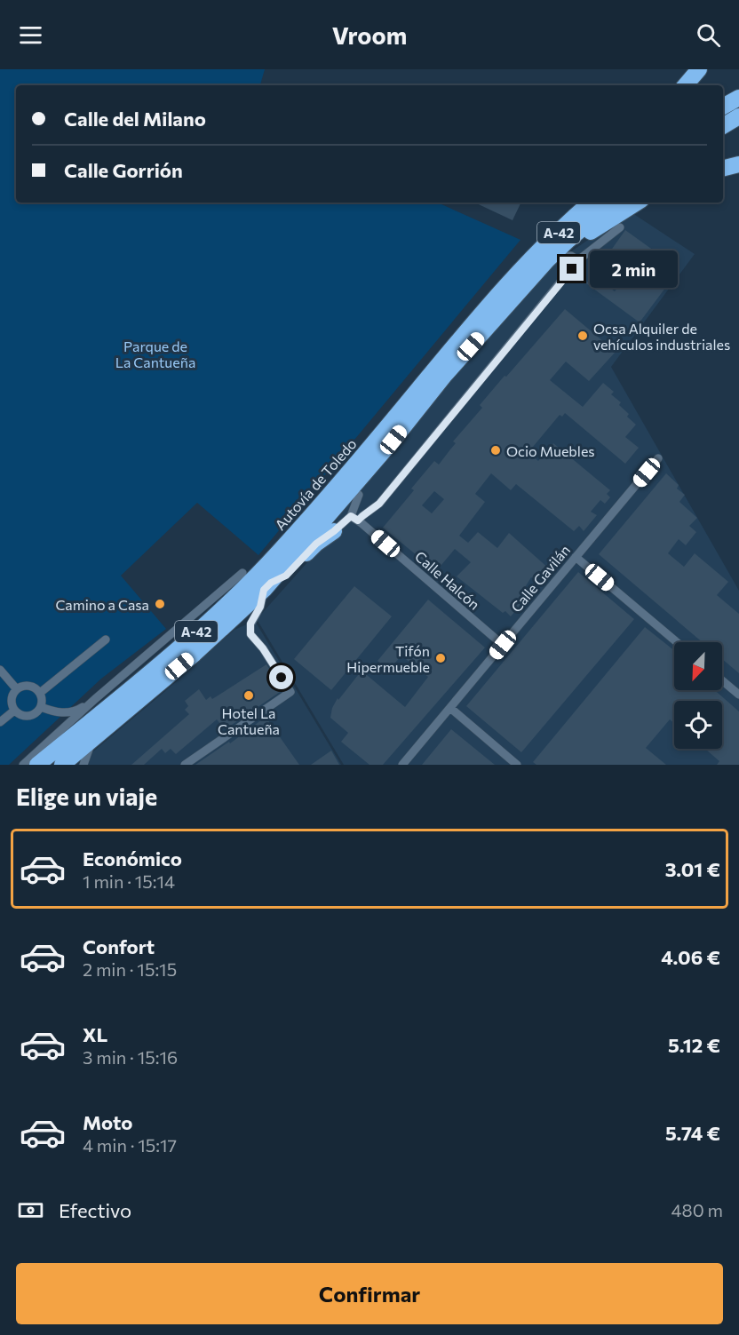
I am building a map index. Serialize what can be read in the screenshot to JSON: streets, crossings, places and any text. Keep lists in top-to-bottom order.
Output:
{
  "streets": {
    "highway": ["A-42", "Autovía de Toledo"],
    "street": ["Calle Gavilán", "Calle Halcón"]
  },
  "crossings": [
    ["Calle Gavilán", "Calle Halcón"]
  ],
  "parks": ["Parque de La Cantueña"],
  "places": [
    "Ocsa Alquiler de vehículos industriales",
    "Ocio Muebles",
    "Camino a Casa",
    "Tifón Hipermueble",
    "Hotel La Cantueña"
  ],
  "north": "bottom left",
  "page": {
    "header": "Vroom",
    "banner": ["Calle del Milano", "Calle Gorrión"],
    "bubble": "2 min",
    "heading": "Elige un viaje",
    "list": [
      {
        "name": "Económico",
        "note": "1 min · 15:14",
        "value": "3.01 €"
      },
      {
        "name": "Confort",
        "note": "2 min · 15:15",
        "value": "4.06 €"
      },
      {
        "name": "XL",
        "note": "3 min · 15:16",
        "value": "5.12 €"
      },
      {
        "name": "Moto",
        "note": "4 min · 15:17",
        "value": "5.74 €"
      }
    ],
    "pay": ["Efectivo", "480 m"],
    "buttons": "Confirmar"
  }
}
